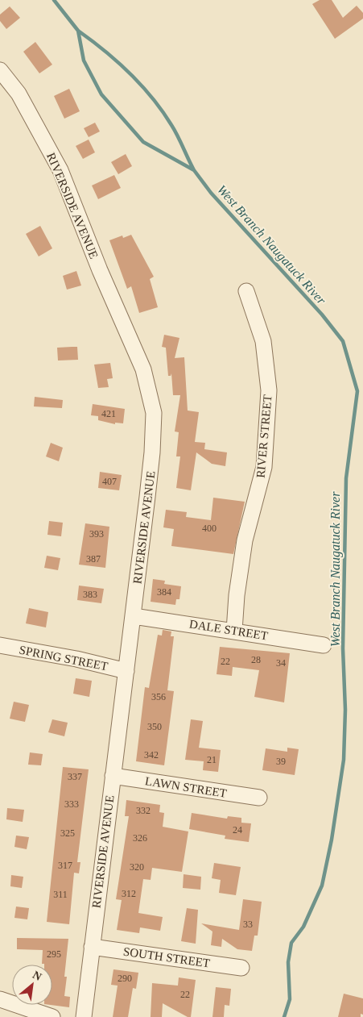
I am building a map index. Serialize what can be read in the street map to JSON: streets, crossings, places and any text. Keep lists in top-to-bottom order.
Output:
{
  "streets": {
    "street": [
      "RIVERSIDE AVENUE",
      "RIVER STREET",
      "DALE STREET",
      "SPRING STREET",
      "LAWN STREET",
      "SOUTH STREET"
    ]
  },
  "crossings": [
    ["RIVERSIDE AVENUE", "DALE STREET"],
    ["RIVERSIDE AVENUE", "SPRING STREET"],
    ["RIVERSIDE AVENUE", "LAWN STREET"],
    ["RIVERSIDE AVENUE", "SOUTH STREET"],
    ["RIVER STREET", "DALE STREET"]
  ],
  "water": ["West Branch Naugatuck River"],
  "house_numbers": [
    "421",
    "407",
    "400",
    "393",
    "387",
    "384",
    "383",
    "28",
    "22",
    "34",
    "356",
    "350",
    "342",
    "21",
    "39",
    "337",
    "333",
    "332",
    "24",
    "325",
    "326",
    "317",
    "320",
    "312",
    "311",
    "33",
    "295",
    "290",
    "22"
  ],
  "north": "top right"
}
